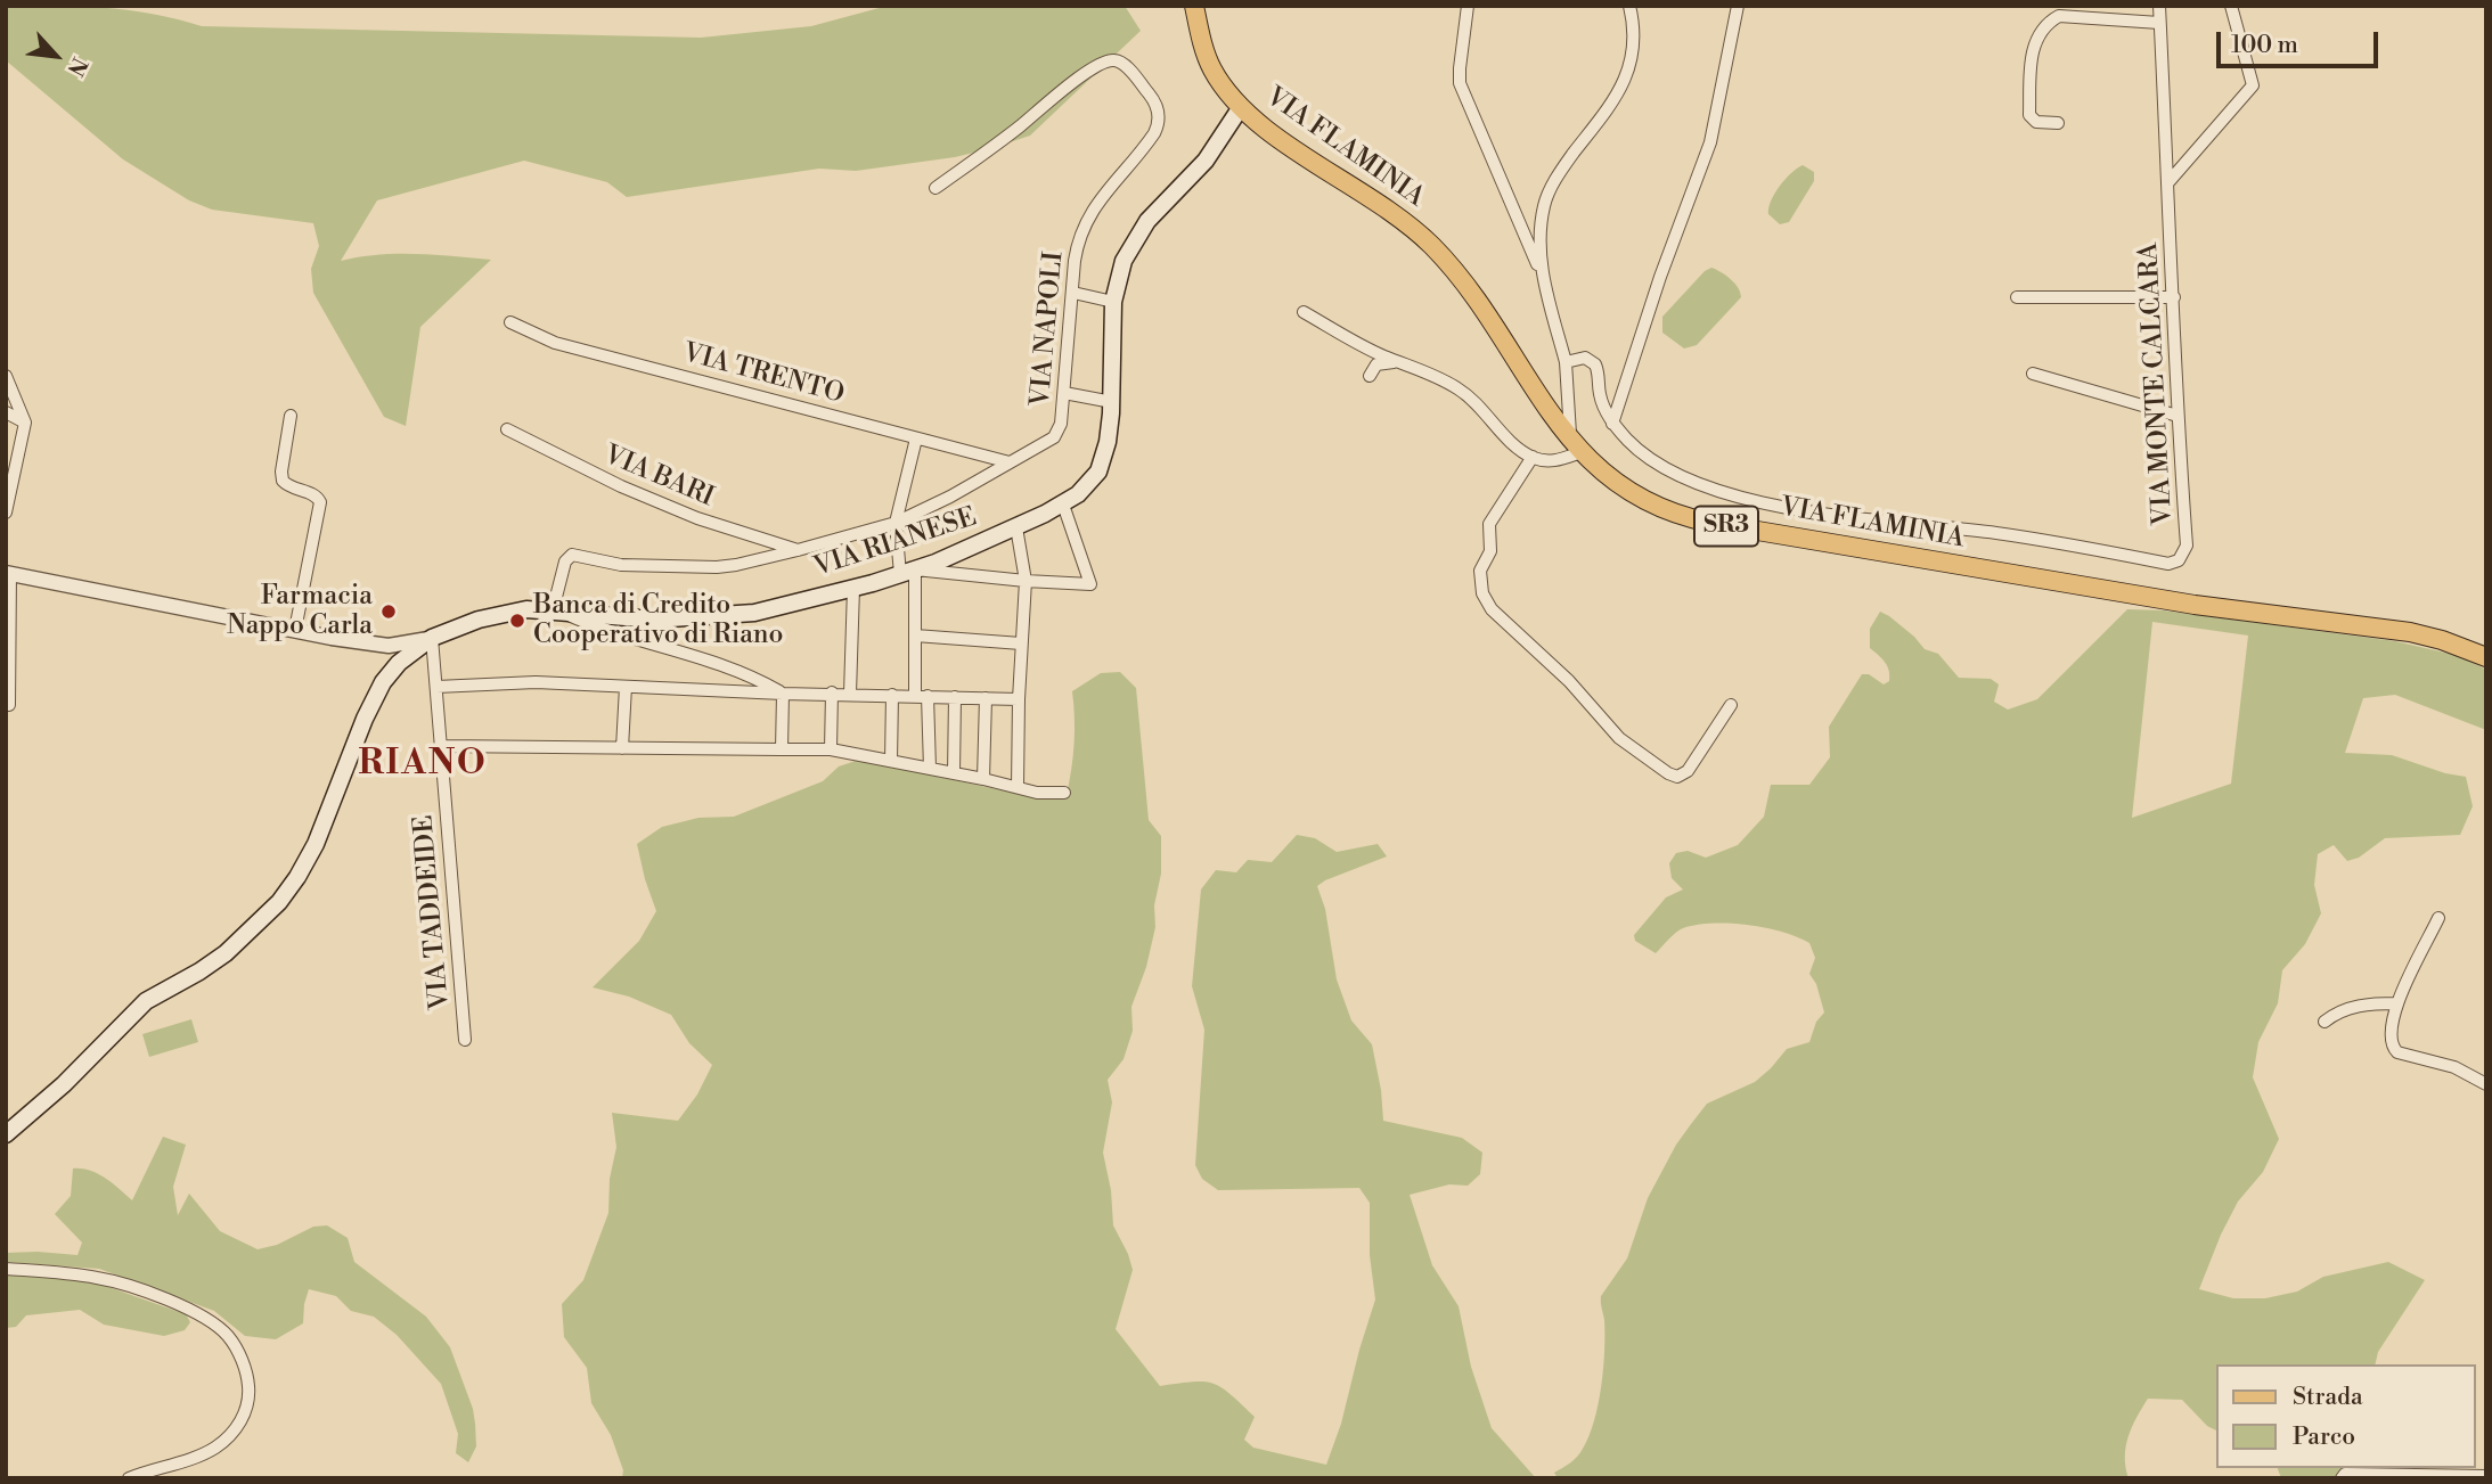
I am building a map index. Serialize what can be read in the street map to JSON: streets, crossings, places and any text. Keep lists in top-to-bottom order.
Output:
{
  "streets": {
    "main road": ["VIA FLAMINIA", "SR3", "VIA RIANESE"],
    "street": [
      "VIA NAPOLI",
      "VIA TRENTO",
      "VIA MONTE CALCARA",
      "VIA BARI",
      "VIA TADDEIDE"
    ]
  },
  "crossings": [
    ["VIA FLAMINIA", "VIA RIANESE"],
    ["VIA NAPOLI", "VIA TRENTO"],
    ["VIA NAPOLI", "VIA BARI"],
    ["VIA NAPOLI", "VIA RIANESE"],
    ["VIA RIANESE", "VIA TADDEIDE"]
  ],
  "districts": ["RIANO"],
  "places": ["Farmacia Nappo Carla", "Banca di Credito Cooperativo di Riano"],
  "legend": ["Strada", "Parco"],
  "scale_bar": "100 m",
  "north": "bottom right"
}
